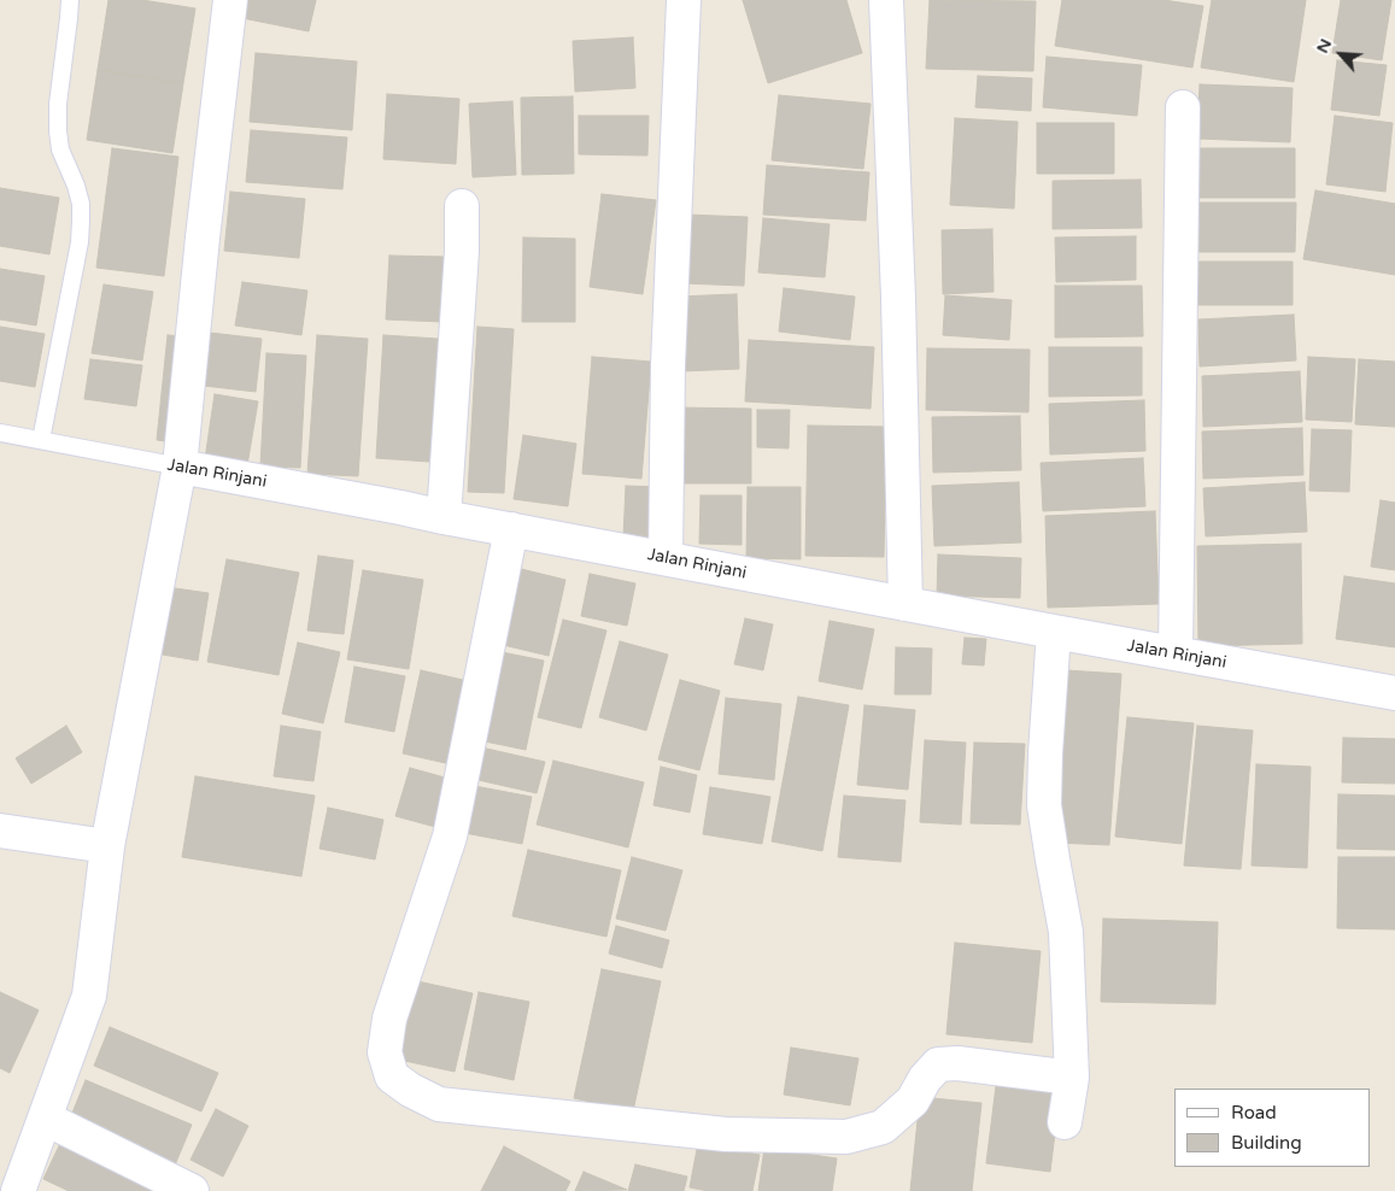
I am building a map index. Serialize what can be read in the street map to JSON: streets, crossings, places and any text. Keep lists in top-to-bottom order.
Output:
{
  "streets": {
    "street": ["Jalan Rinjani"]
  },
  "legend": ["Road", "Building"],
  "north": "top left"
}
